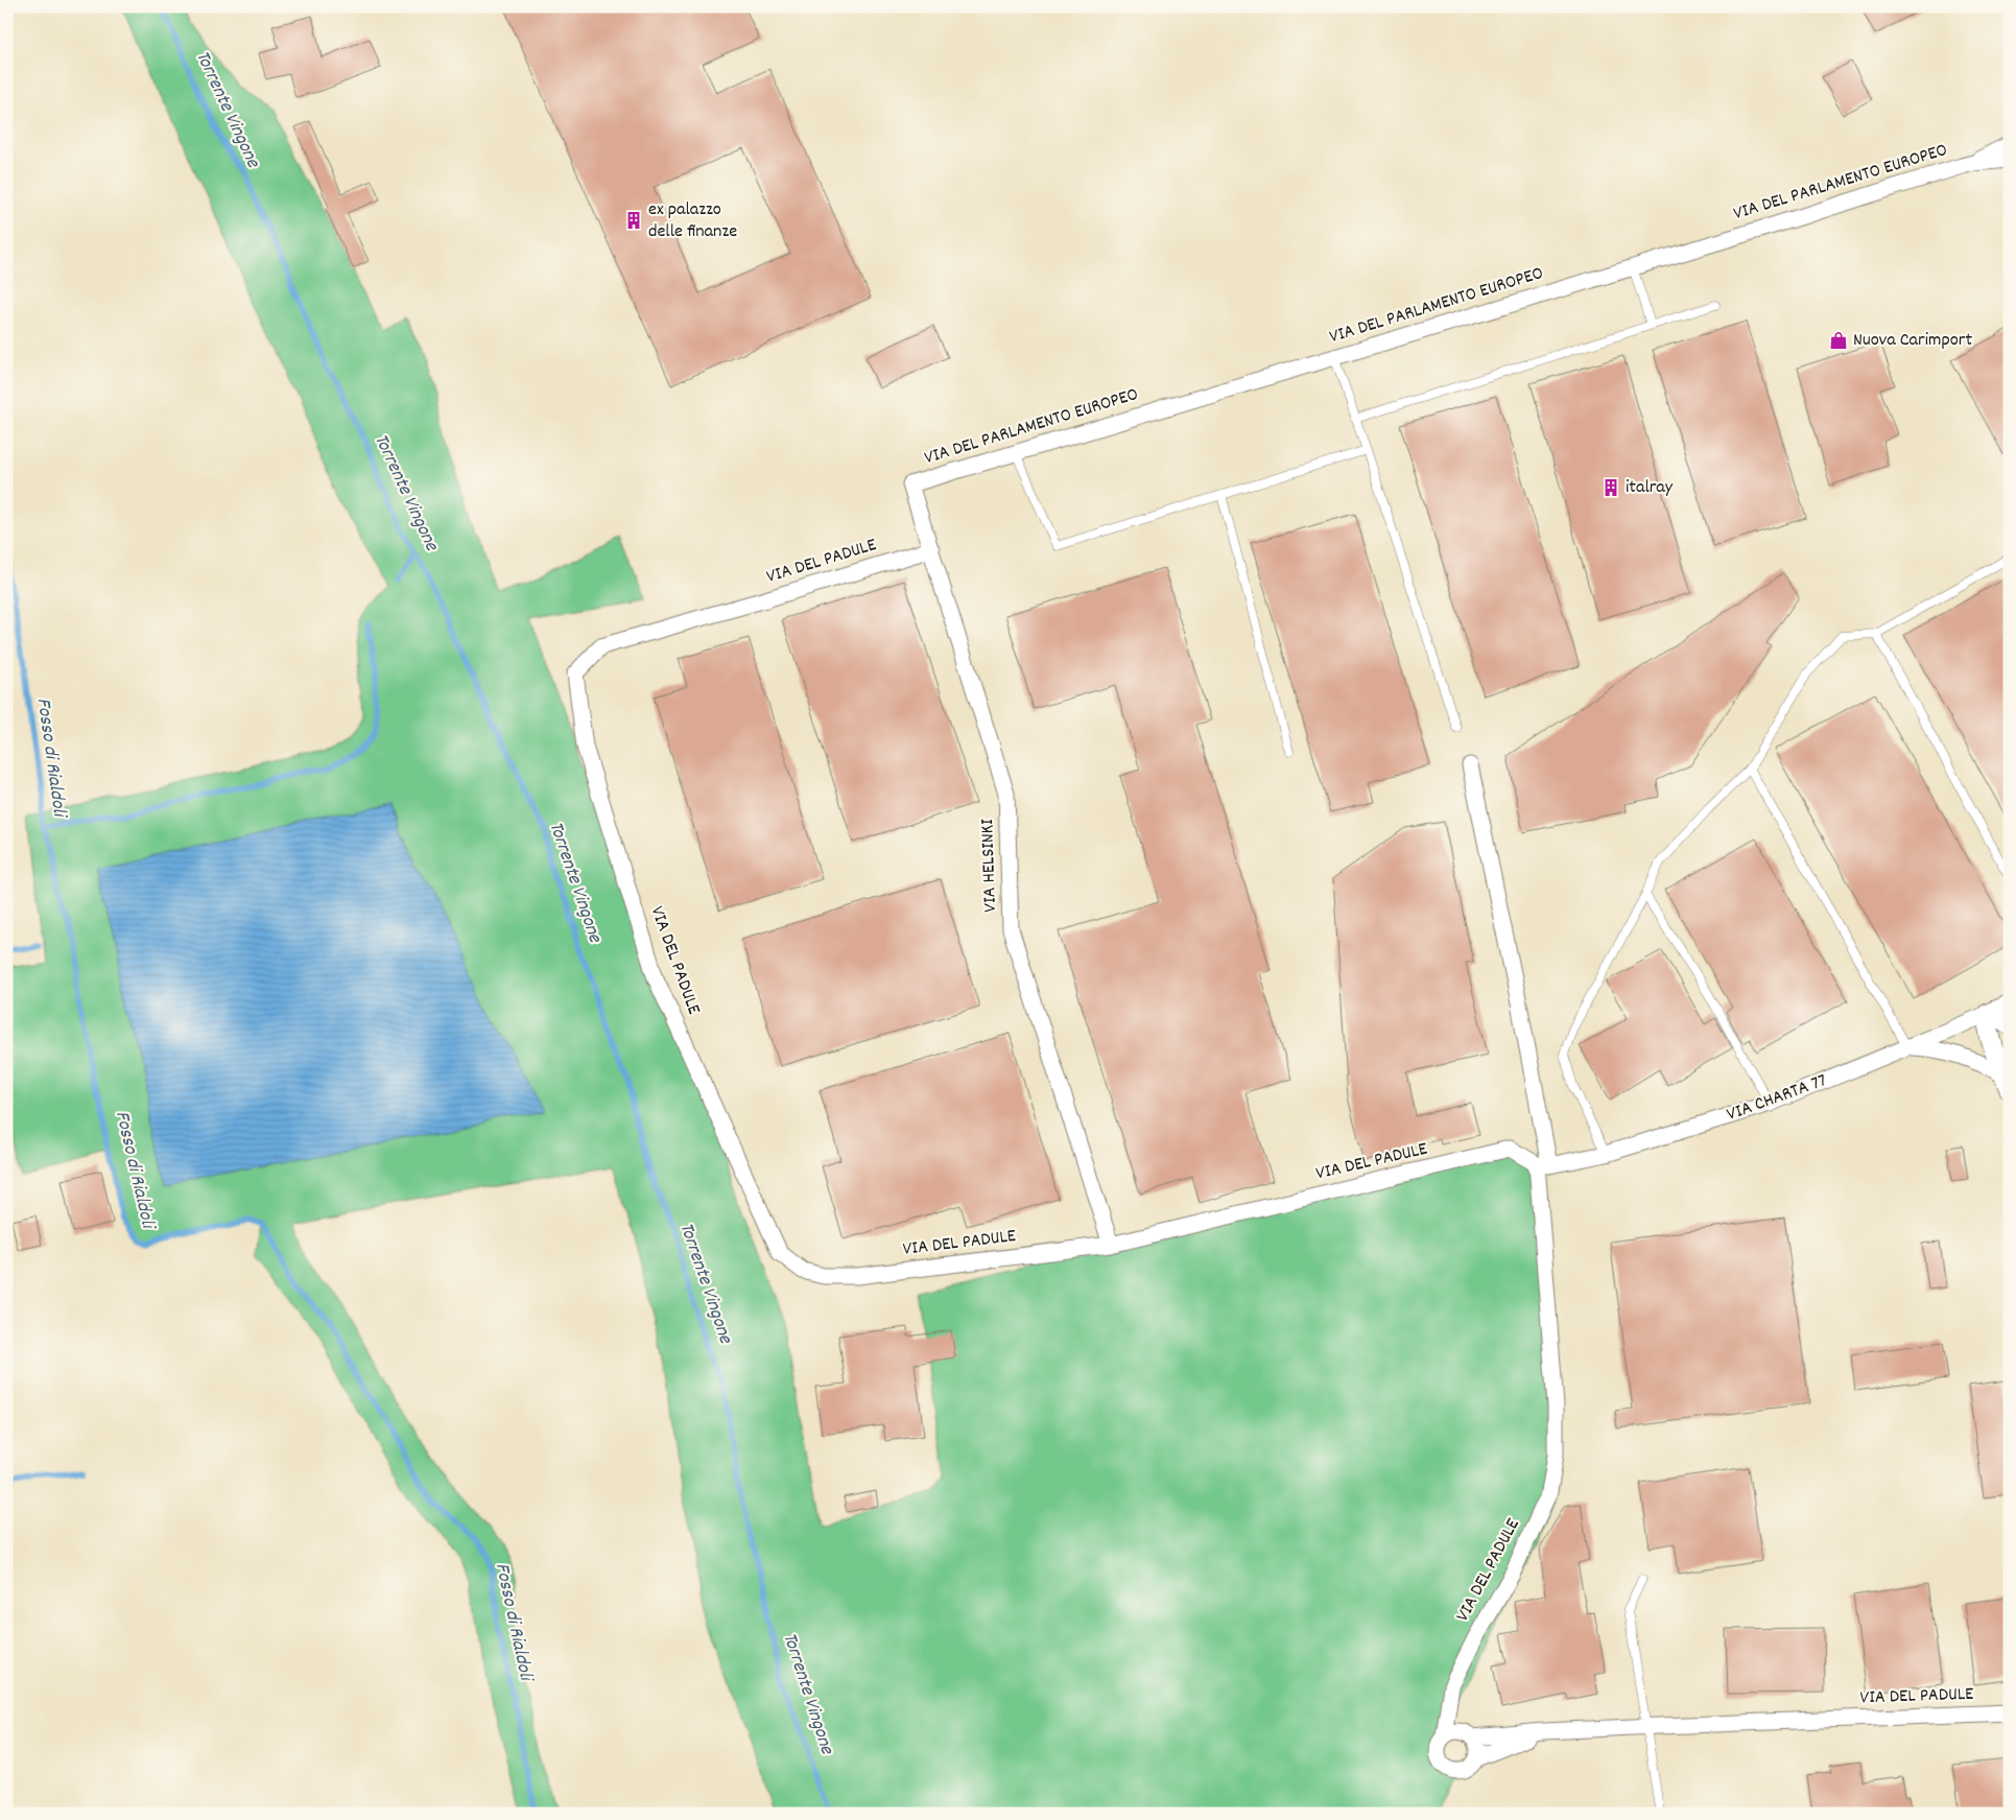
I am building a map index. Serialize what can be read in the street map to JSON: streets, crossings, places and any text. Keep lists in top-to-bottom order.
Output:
{
  "streets": {
    "street": [
      "VIA DEL PARLAMENTO EUROPEO",
      "VIA DEL PADULE",
      "VIA HELSINKI",
      "VIA CHARTA 77"
    ]
  },
  "crossings": [
    ["VIA DEL PARLAMENTO EUROPEO", "VIA HELSINKI"],
    ["VIA DEL PADULE", "VIA HELSINKI"],
    ["VIA DEL PADULE", "VIA CHARTA 77"]
  ],
  "water": ["Torrente Vingone", "Fosso di Rialdoli"],
  "places": {
    "building": ["ex palazzo delle finanze", "italray"],
    "shop": ["Nuova Carimport"]
  }
}
